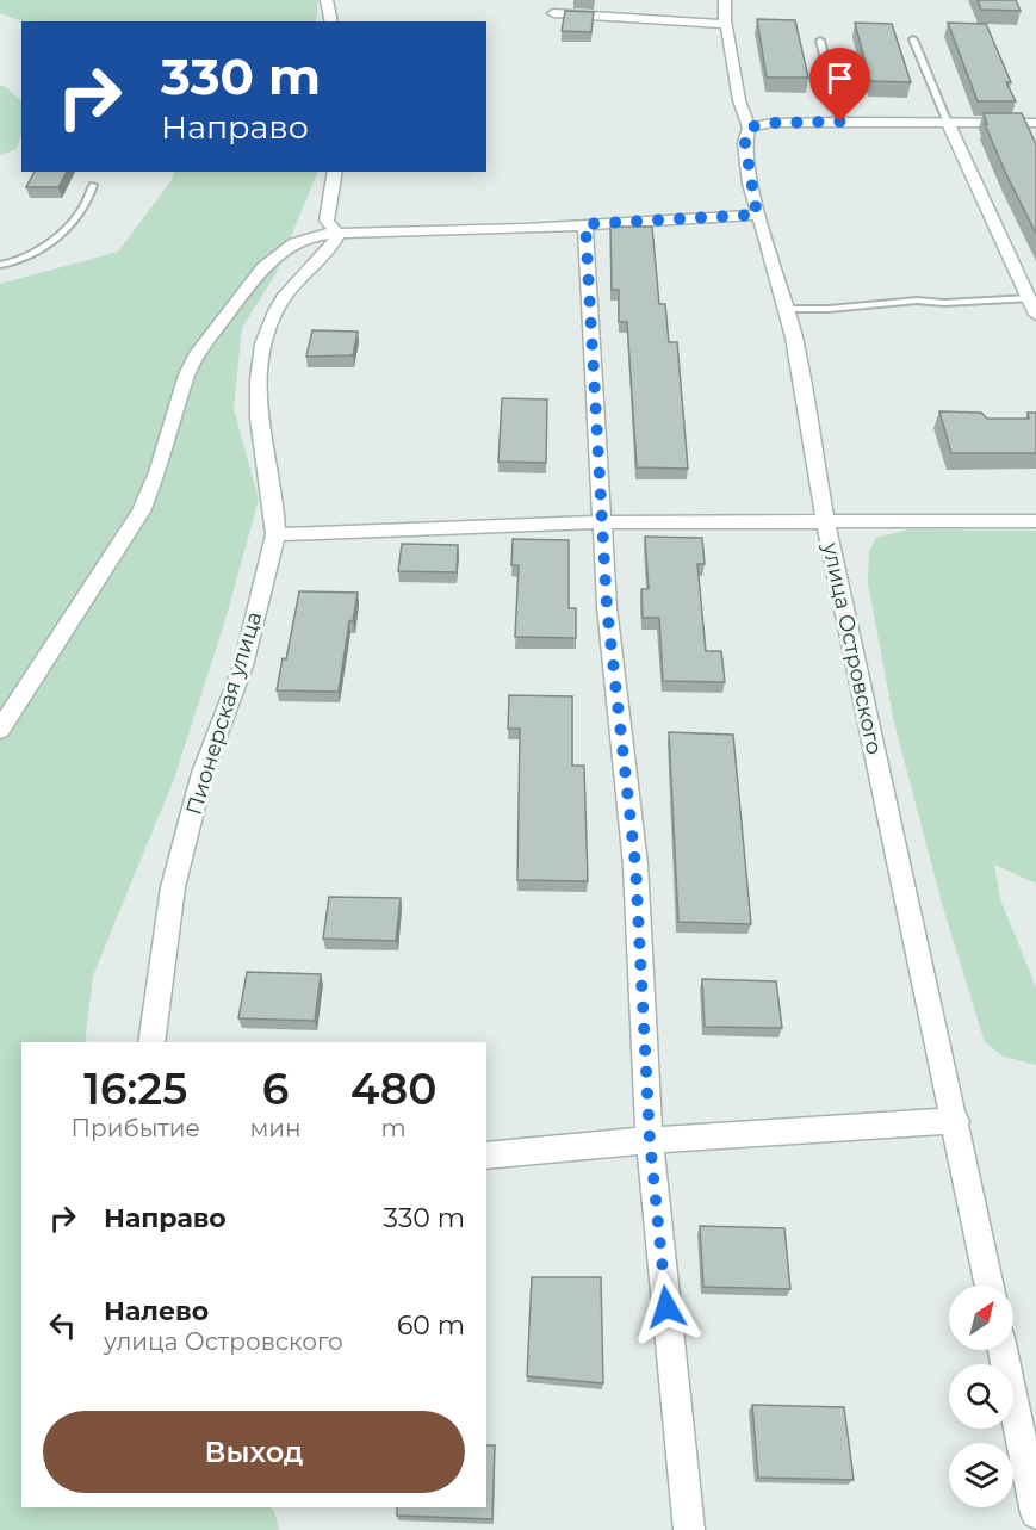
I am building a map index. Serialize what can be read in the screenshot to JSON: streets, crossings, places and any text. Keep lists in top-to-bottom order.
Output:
{
  "streets": {
    "street": ["улица Островского", "Пионерская улица"]
  },
  "north": "top right",
  "page": {
    "turn": ["330 m", "Направо"],
    "eta": [
      "16:25",
      "Прибытие",
      "6",
      "мин",
      "480",
      "m"
    ],
    "list": [
      {
        "name": "Направо",
        "value": "330 m"
      },
      {
        "name": "Налево",
        "note": "улица Островского",
        "value": "60 m"
      }
    ],
    "buttons": "Выход"
  }
}
